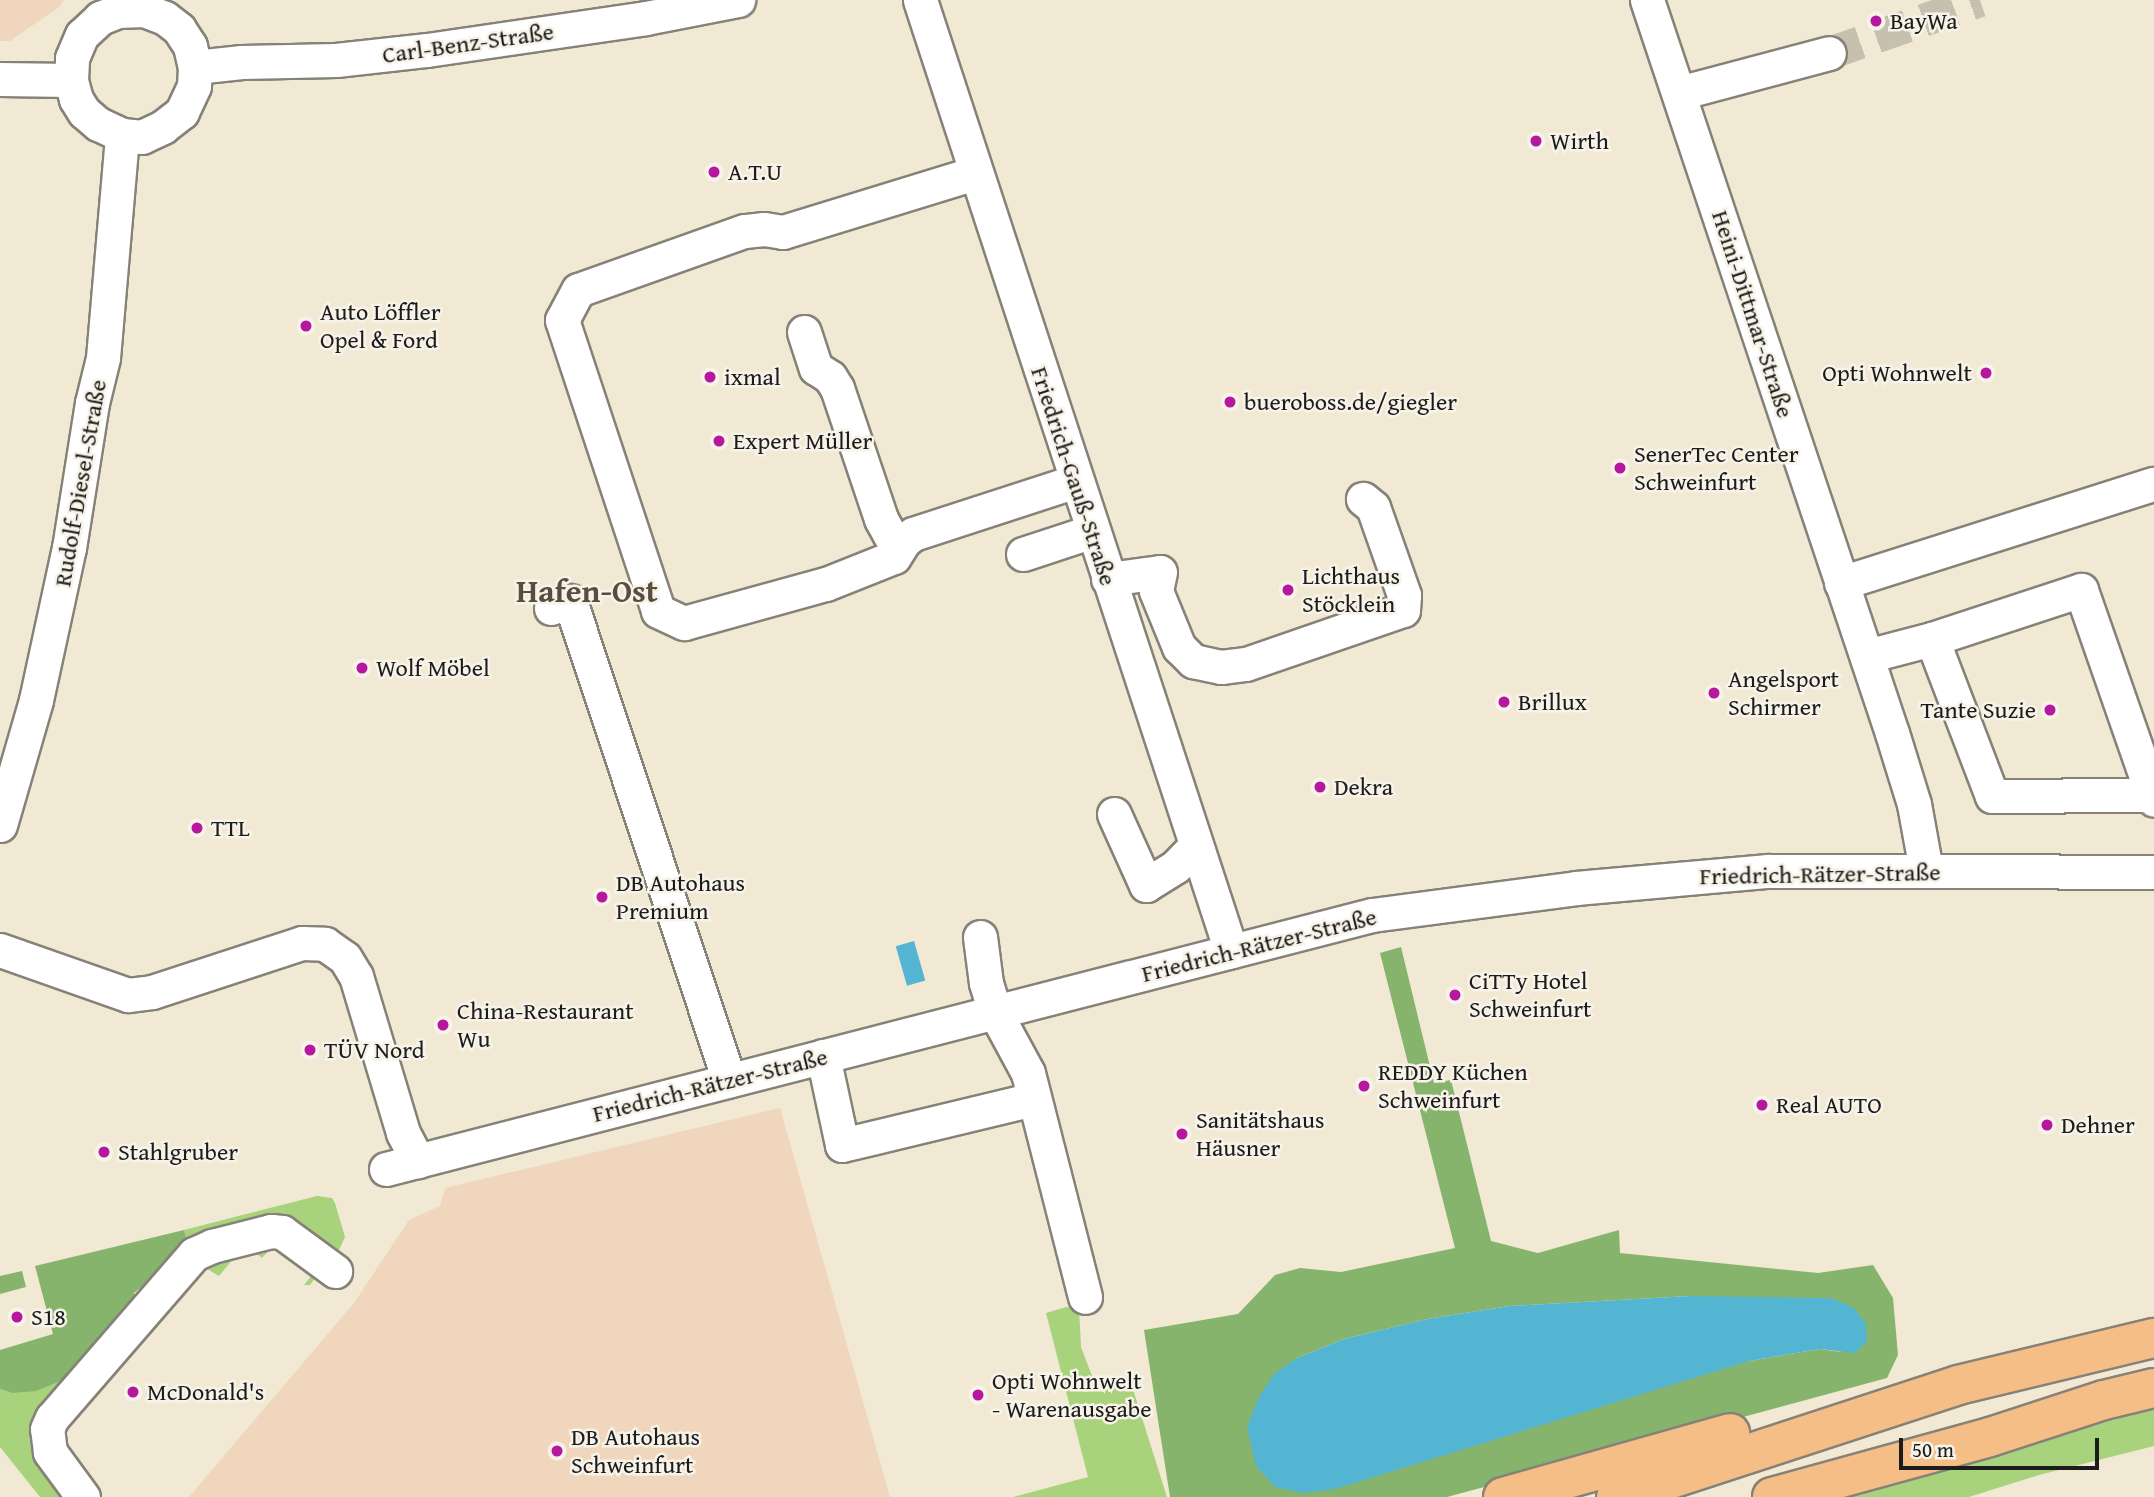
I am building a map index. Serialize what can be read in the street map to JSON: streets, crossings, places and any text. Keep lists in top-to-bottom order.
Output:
{
  "streets": {
    "street": [
      "Carl-Benz-Straße",
      "Heini-Dittmar-Straße",
      "Friedrich-Gauß-Straße",
      "Rudolf-Diesel-Straße",
      "Friedrich-Rätzer-Straße"
    ]
  },
  "crossings": [
    ["Carl-Benz-Straße", "Rudolf-Diesel-Straße"],
    ["Heini-Dittmar-Straße", "Friedrich-Rätzer-Straße"],
    ["Friedrich-Gauß-Straße", "Friedrich-Rätzer-Straße"]
  ],
  "districts": ["Hafen-Ost"],
  "places": [
    "BayWa",
    "Wirth",
    "A.T.U",
    "Auto Löffler Opel & Ford",
    "Opti Wohnwelt",
    "ixmal",
    "bueroboss.de/giegler",
    "Expert Müller",
    "SenerTec Center Schweinfurt",
    "Lichthaus Stöcklein",
    "Wolf Möbel",
    "Angelsport Schirmer",
    "Brillux",
    "Tante Suzie",
    "Dekra",
    "TTL",
    "DB Autohaus Premium",
    "CiTTy Hotel Schweinfurt",
    "China-Restaurant Wu",
    "TÜV Nord",
    "REDDY Küchen Schweinfurt",
    "Real AUTO",
    "Dehner",
    "Sanitätshaus Häusner",
    "Stahlgruber",
    "S18",
    "McDonald's",
    "Opti Wohnwelt - Warenausgabe",
    "DB Autohaus Schweinfurt"
  ],
  "scale_bar": "50 m"
}
